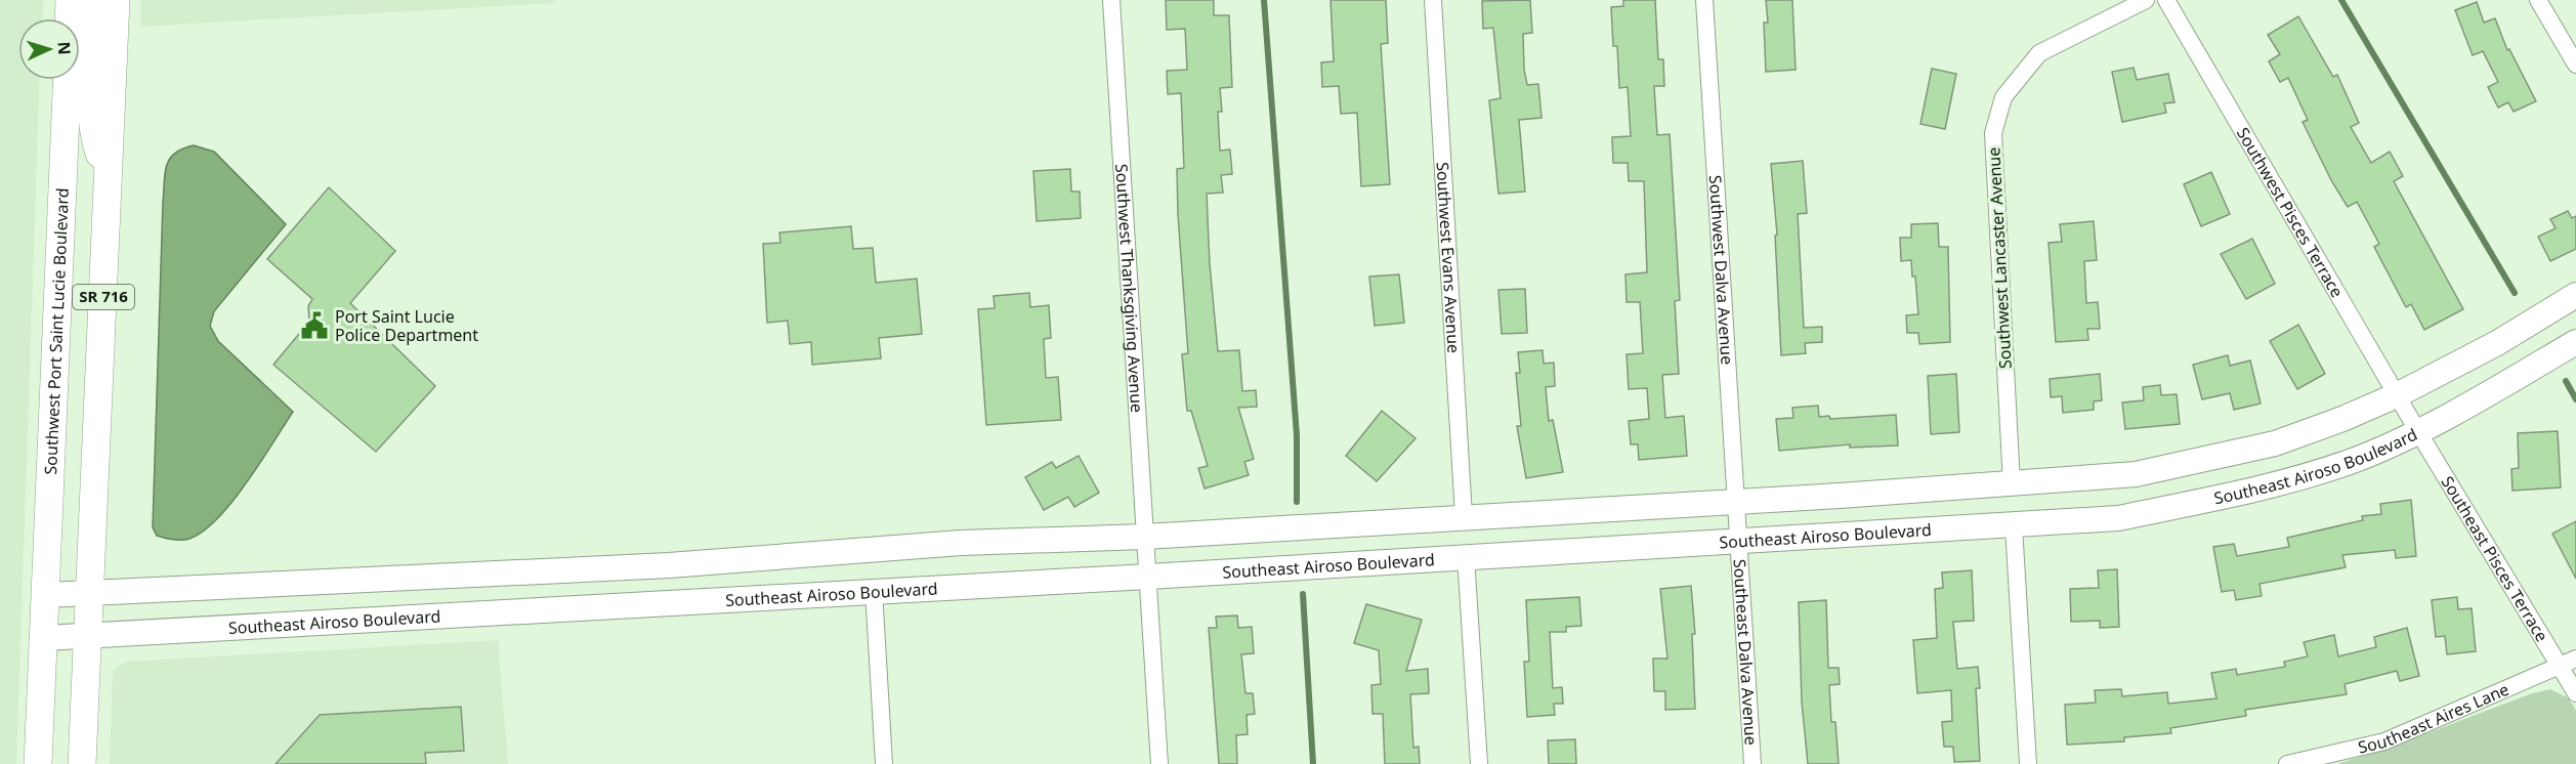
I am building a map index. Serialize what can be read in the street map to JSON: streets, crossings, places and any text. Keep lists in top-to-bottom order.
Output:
{
  "streets": {
    "main road": ["SR 716", "Southwest Port Saint Lucie Boulevard", "Southeast Airoso Boulevard"],
    "street": [
      "Southwest Pisces Terrace",
      "Southwest Evans Avenue",
      "Southwest Lancaster Avenue",
      "Southwest Dalva Avenue",
      "Southwest Thanksgiving Avenue",
      "Southeast Pisces Terrace",
      "Southeast Dalva Avenue",
      "Southeast Aires Lane"
    ]
  },
  "crossings": [
    ["Southwest Pisces Terrace", "Southeast Airoso Boulevard"],
    ["Southwest Pisces Terrace", "Southeast Pisces Terrace"],
    ["Southwest Evans Avenue", "Southeast Airoso Boulevard"],
    ["Southwest Lancaster Avenue", "Southeast Airoso Boulevard"],
    ["Southwest Dalva Avenue", "Southeast Airoso Boulevard"],
    ["Southwest Dalva Avenue", "Southeast Dalva Avenue"],
    ["Southwest Thanksgiving Avenue", "Southeast Airoso Boulevard"],
    ["SR 716", "Southwest Port Saint Lucie Boulevard"],
    ["SR 716", "Southeast Airoso Boulevard"],
    ["Southwest Port Saint Lucie Boulevard", "Southeast Airoso Boulevard"],
    ["Southeast Airoso Boulevard", "Southeast Pisces Terrace"],
    ["Southeast Airoso Boulevard", "Southeast Dalva Avenue"],
    ["Southeast Pisces Terrace", "Southeast Aires Lane"]
  ],
  "places": {
    "public building": ["Port Saint Lucie Police Department"]
  },
  "north": "right"
}
